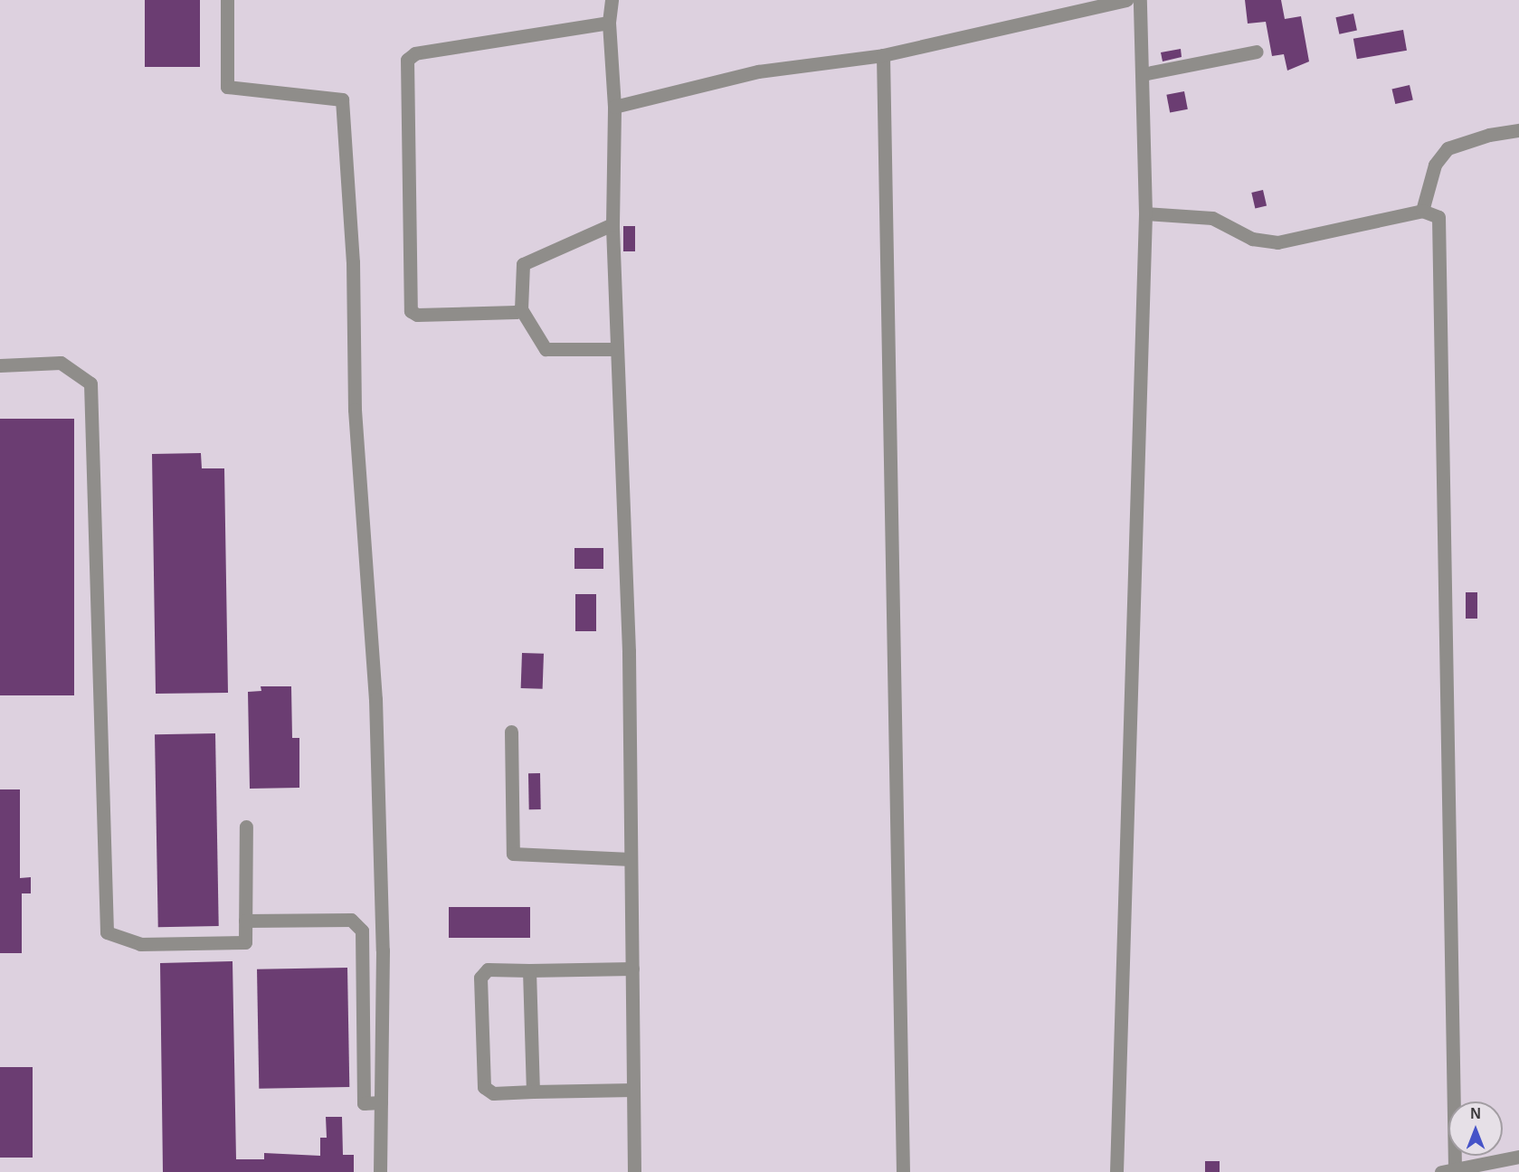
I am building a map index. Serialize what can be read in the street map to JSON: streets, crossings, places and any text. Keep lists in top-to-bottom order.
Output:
{
  "north": "top"
}
